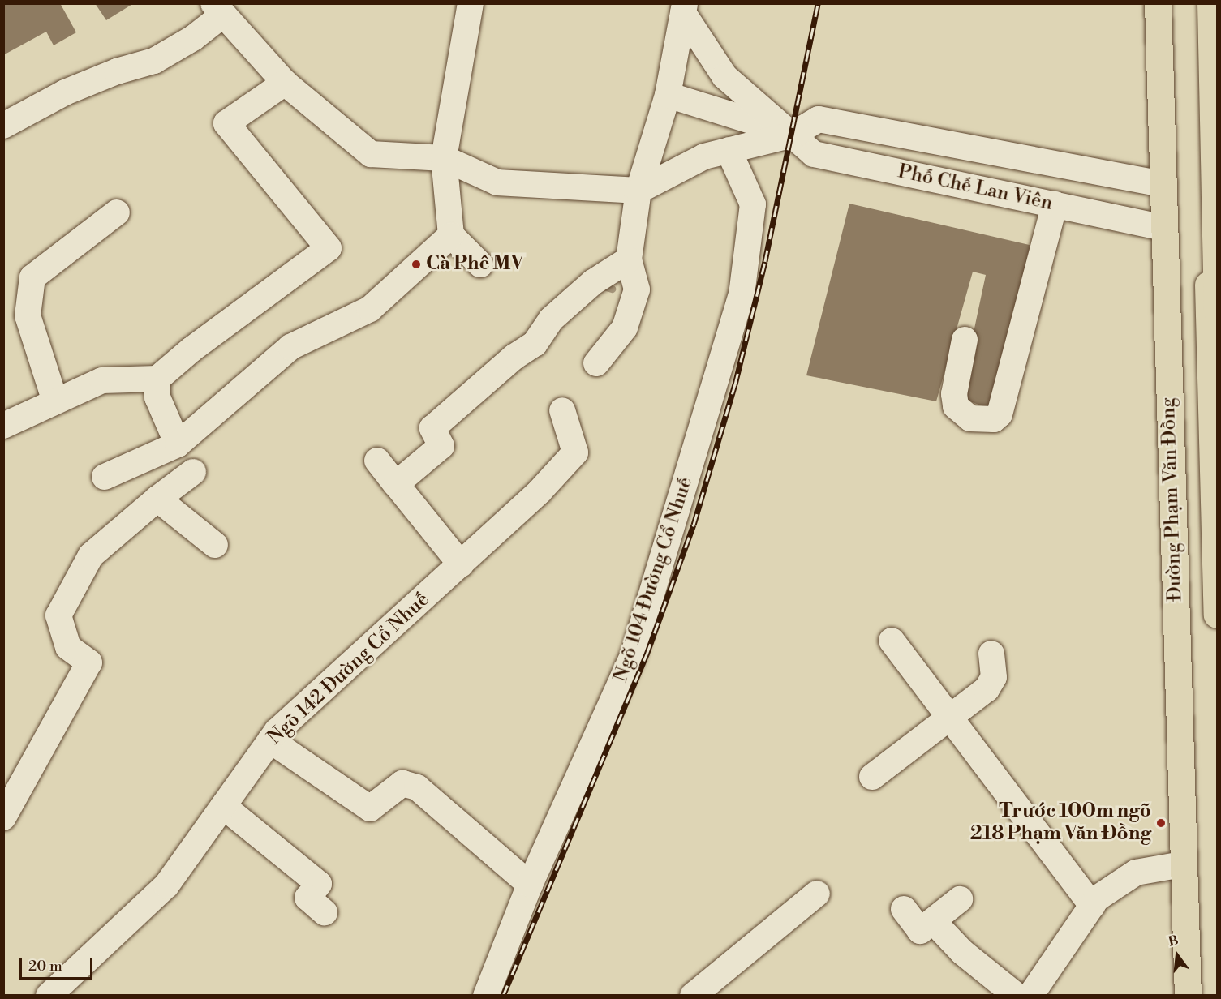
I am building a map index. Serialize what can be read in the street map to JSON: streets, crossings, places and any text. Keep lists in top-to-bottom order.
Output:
{
  "streets": {
    "main road": ["Đường Phạm Văn Đồng"],
    "street": ["Phố Chế Lan Viên", "Ngõ 104 Đường Cổ Nhuế", "Ngõ 142 Đường Cổ Nhuế"]
  },
  "crossings": [
    ["Phố Chế Lan Viên", "Đường Phạm Văn Đồng"]
  ],
  "places": ["Cà Phê MV", "Trước 100m ngõ 218 Phạm Văn Đồng"],
  "scale_bar": "20 m",
  "north": "top"
}
